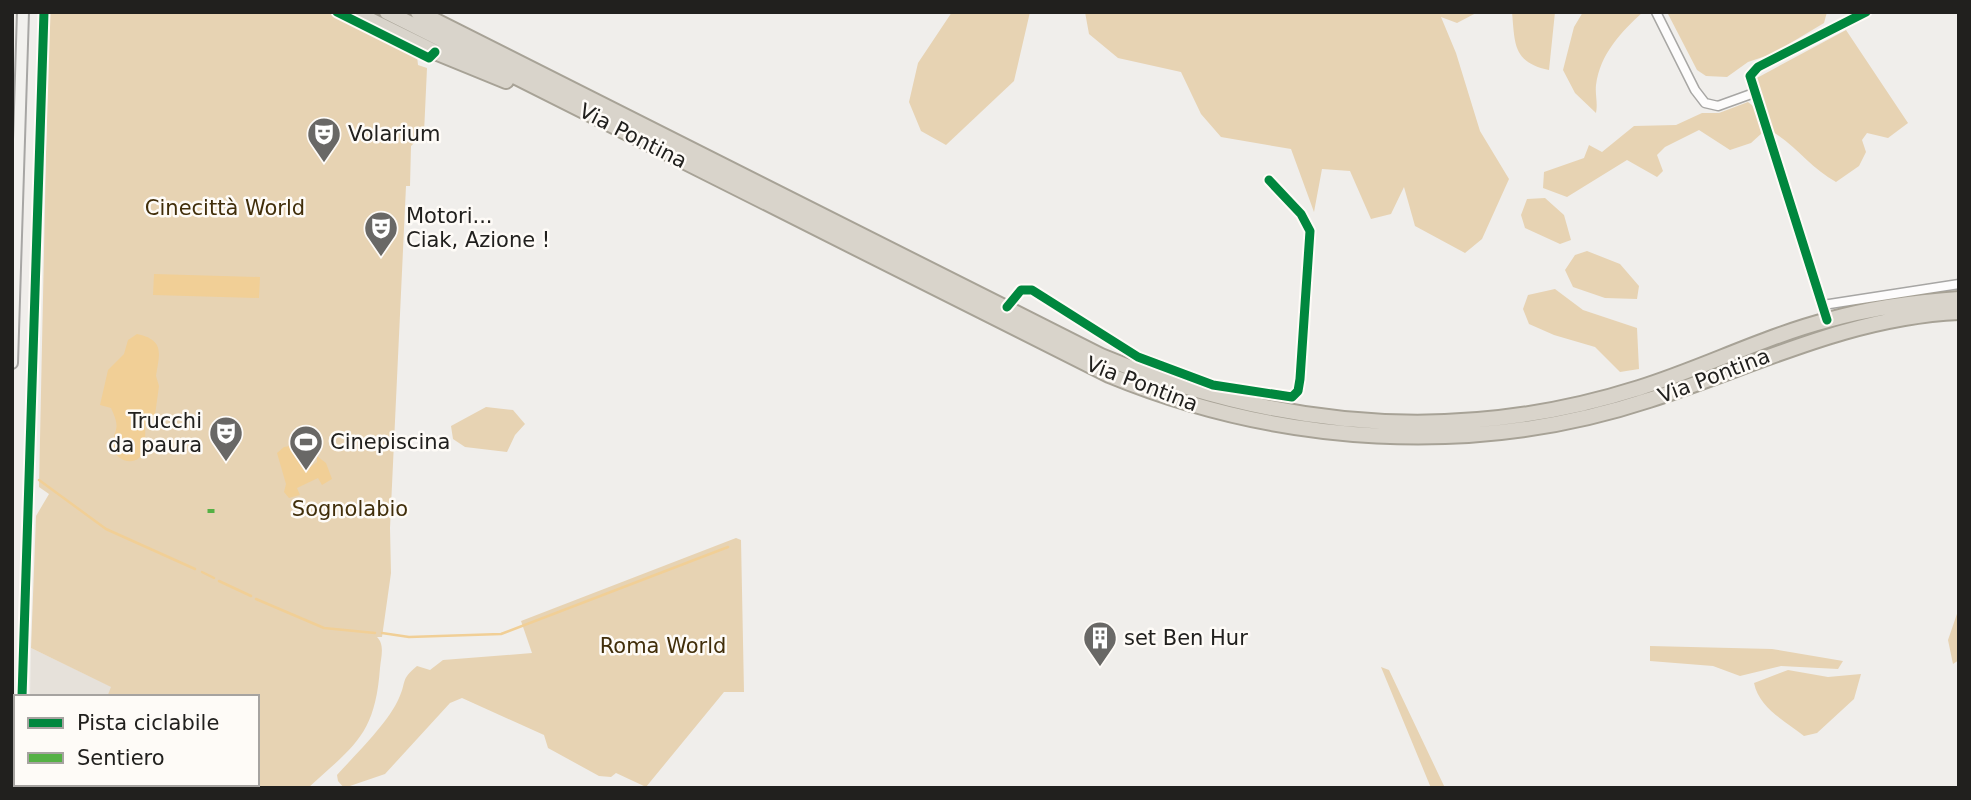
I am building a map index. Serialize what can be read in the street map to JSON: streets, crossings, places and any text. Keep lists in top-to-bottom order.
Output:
{
  "streets": {
    "highway": ["Via Pontina"]
  },
  "parks": ["Cinecittà World", "Sognolabio", "Roma World"],
  "places": {
    "theatre": ["Volarium", "Motori... Ciak, Azione !", "Trucchi da paura"],
    "sports": ["Cinepiscina"],
    "building": ["set Ben Hur"]
  },
  "legend": ["Pista ciclabile", "Sentiero"]
}
